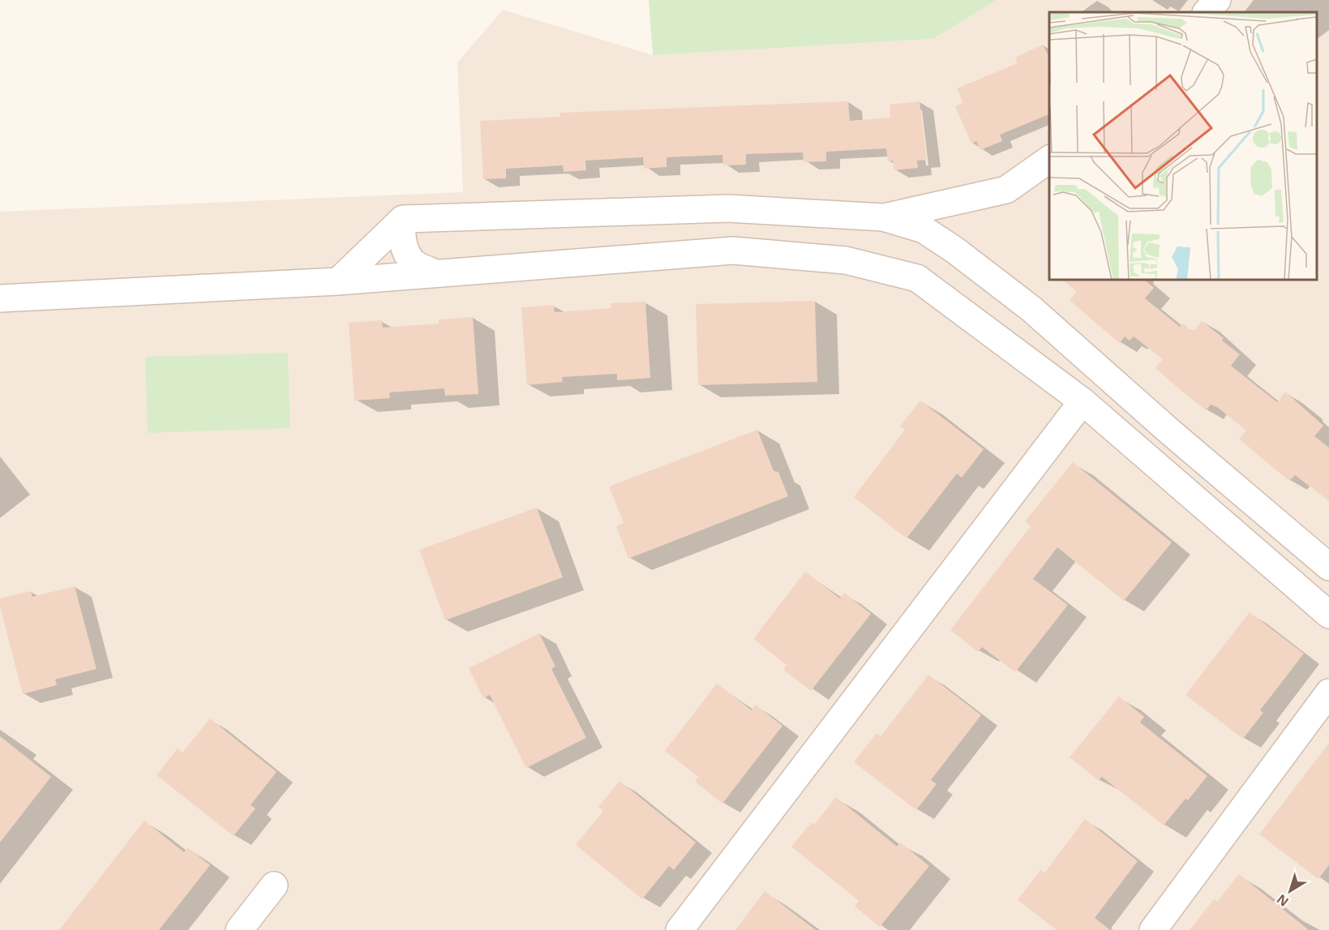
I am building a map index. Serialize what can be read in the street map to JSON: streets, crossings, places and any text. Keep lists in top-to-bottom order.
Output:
{
  "north": "bottom left"
}
